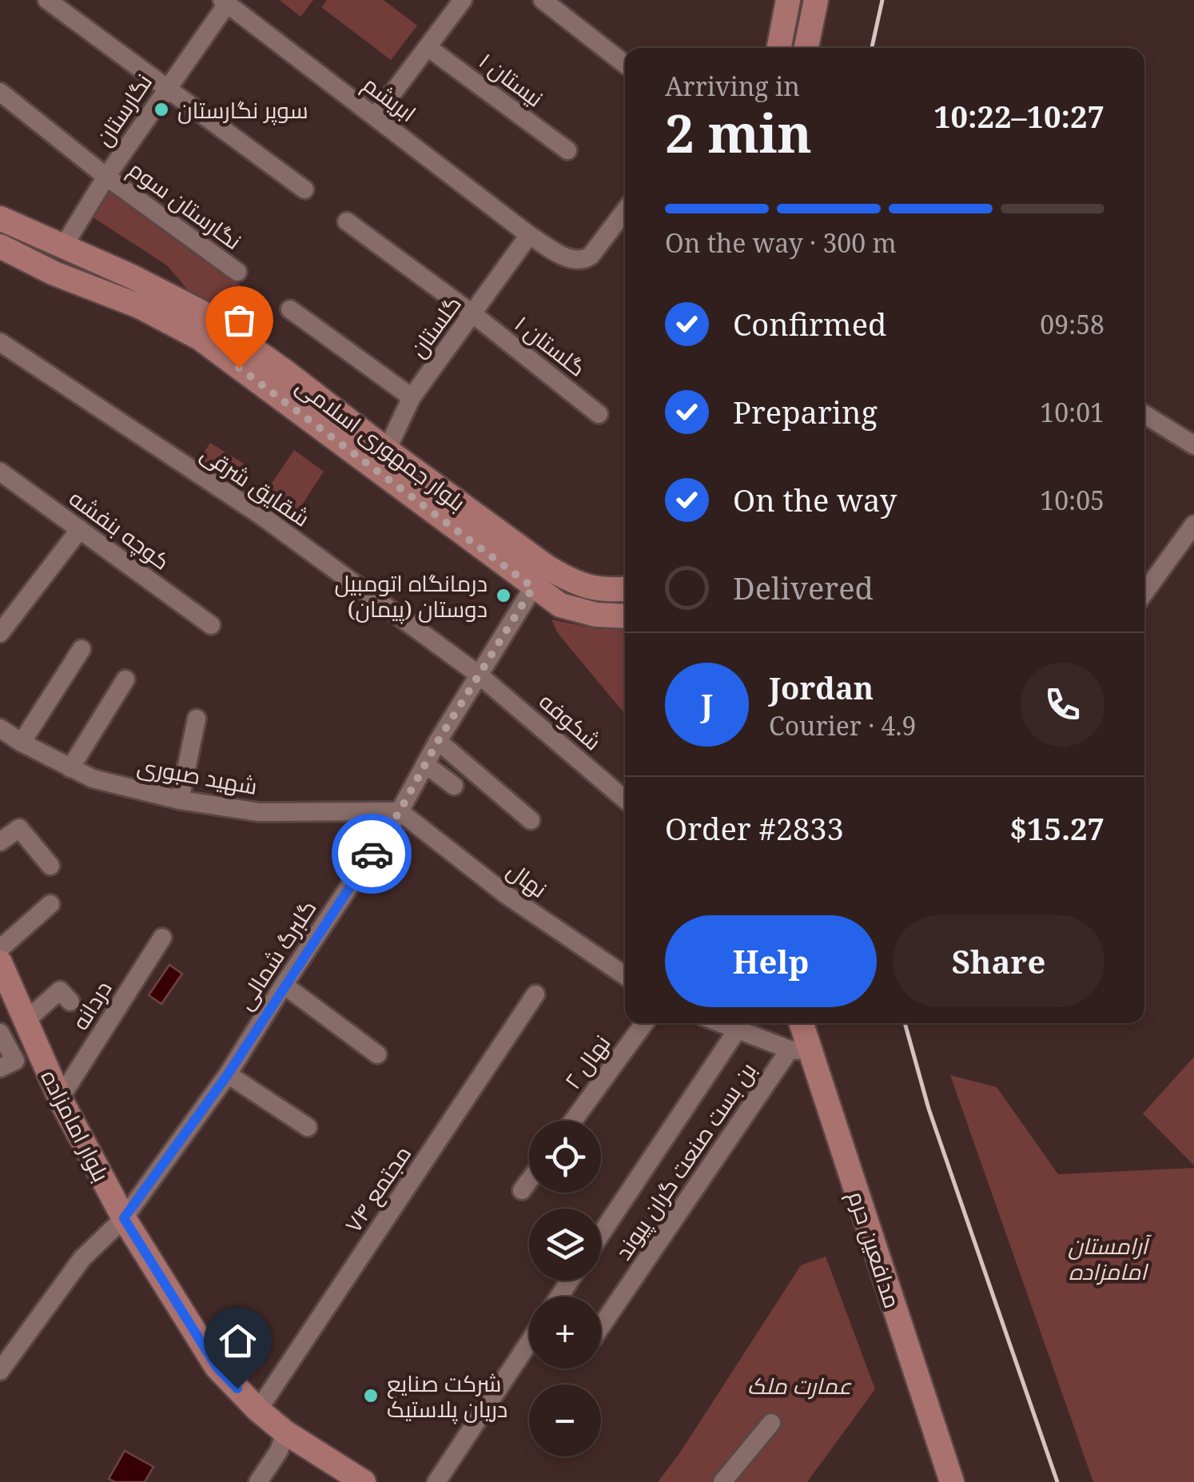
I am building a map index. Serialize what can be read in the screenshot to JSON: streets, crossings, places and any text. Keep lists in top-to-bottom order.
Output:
{
  "streets": {
    "main road": ["بلوار جمهوری اسلامی", "بلوار امامزاده", "مدافعین حرم"],
    "street": [
      "نیستان ۱",
      "ابریشم",
      "نگارستان",
      "نگارستان سوم",
      "گلستان",
      "گلستان ۱",
      "شقایق شرقی",
      "کوچه بنفشه",
      "شکوفه",
      "شهید صبوری",
      "نهال",
      "گلبرگ شمالی",
      "دردانه",
      "نهال ۲",
      "بن بست صنعت گران پیوند",
      "مجتمع ۷۴"
    ]
  },
  "crossings": [
    ["ابریشم", "نگارستان"],
    ["ابریشم", "گلستان"],
    ["نگارستان", "نگارستان سوم"],
    ["نگارستان", "بلوار جمهوری اسلامی"],
    ["گلستان", "گلستان ۱"],
    ["گلستان", "بلوار جمهوری اسلامی"],
    ["بلوار جمهوری اسلامی", "گلبرگ شمالی"],
    ["شقایق شرقی", "شکوفه"],
    ["شقایق شرقی", "گلبرگ شمالی"],
    ["شکوفه", "گلبرگ شمالی"],
    ["شهید صبوری", "نهال"],
    ["شهید صبوری", "گلبرگ شمالی"],
    ["نهال", "گلبرگ شمالی"],
    ["گلبرگ شمالی", "بلوار امامزاده"],
    ["دردانه", "بلوار امامزاده"],
    ["بلوار امامزاده", "مجتمع ۷۴"],
    ["بن بست صنعت گران پیوند", "مدافعین حرم"]
  ],
  "parks": ["آرامستان امامزاده", "عمارت ملک"],
  "places": ["سوپر نگارستان", "درمانگاه اتومبیل دوستان (پیمان)", "شرکت صنایع دریان پلاستیک"],
  "page": {
    "heading": ["2 min", "Arriving in", "10:22–10:27"],
    "panel": [
      "Jordan",
      "Courier · 4.9",
      "Order #2833",
      "$15.27"
    ],
    "bar": "On the way · 300 m",
    "list": [
      ["Confirmed", "09:58"],
      ["Preparing", "10:01"],
      ["On the way", "10:05"],
      "Delivered"
    ],
    "round": "J",
    "buttons": ["Help", "Share"],
    "map_buttons": ["+", "−"]
  }
}
